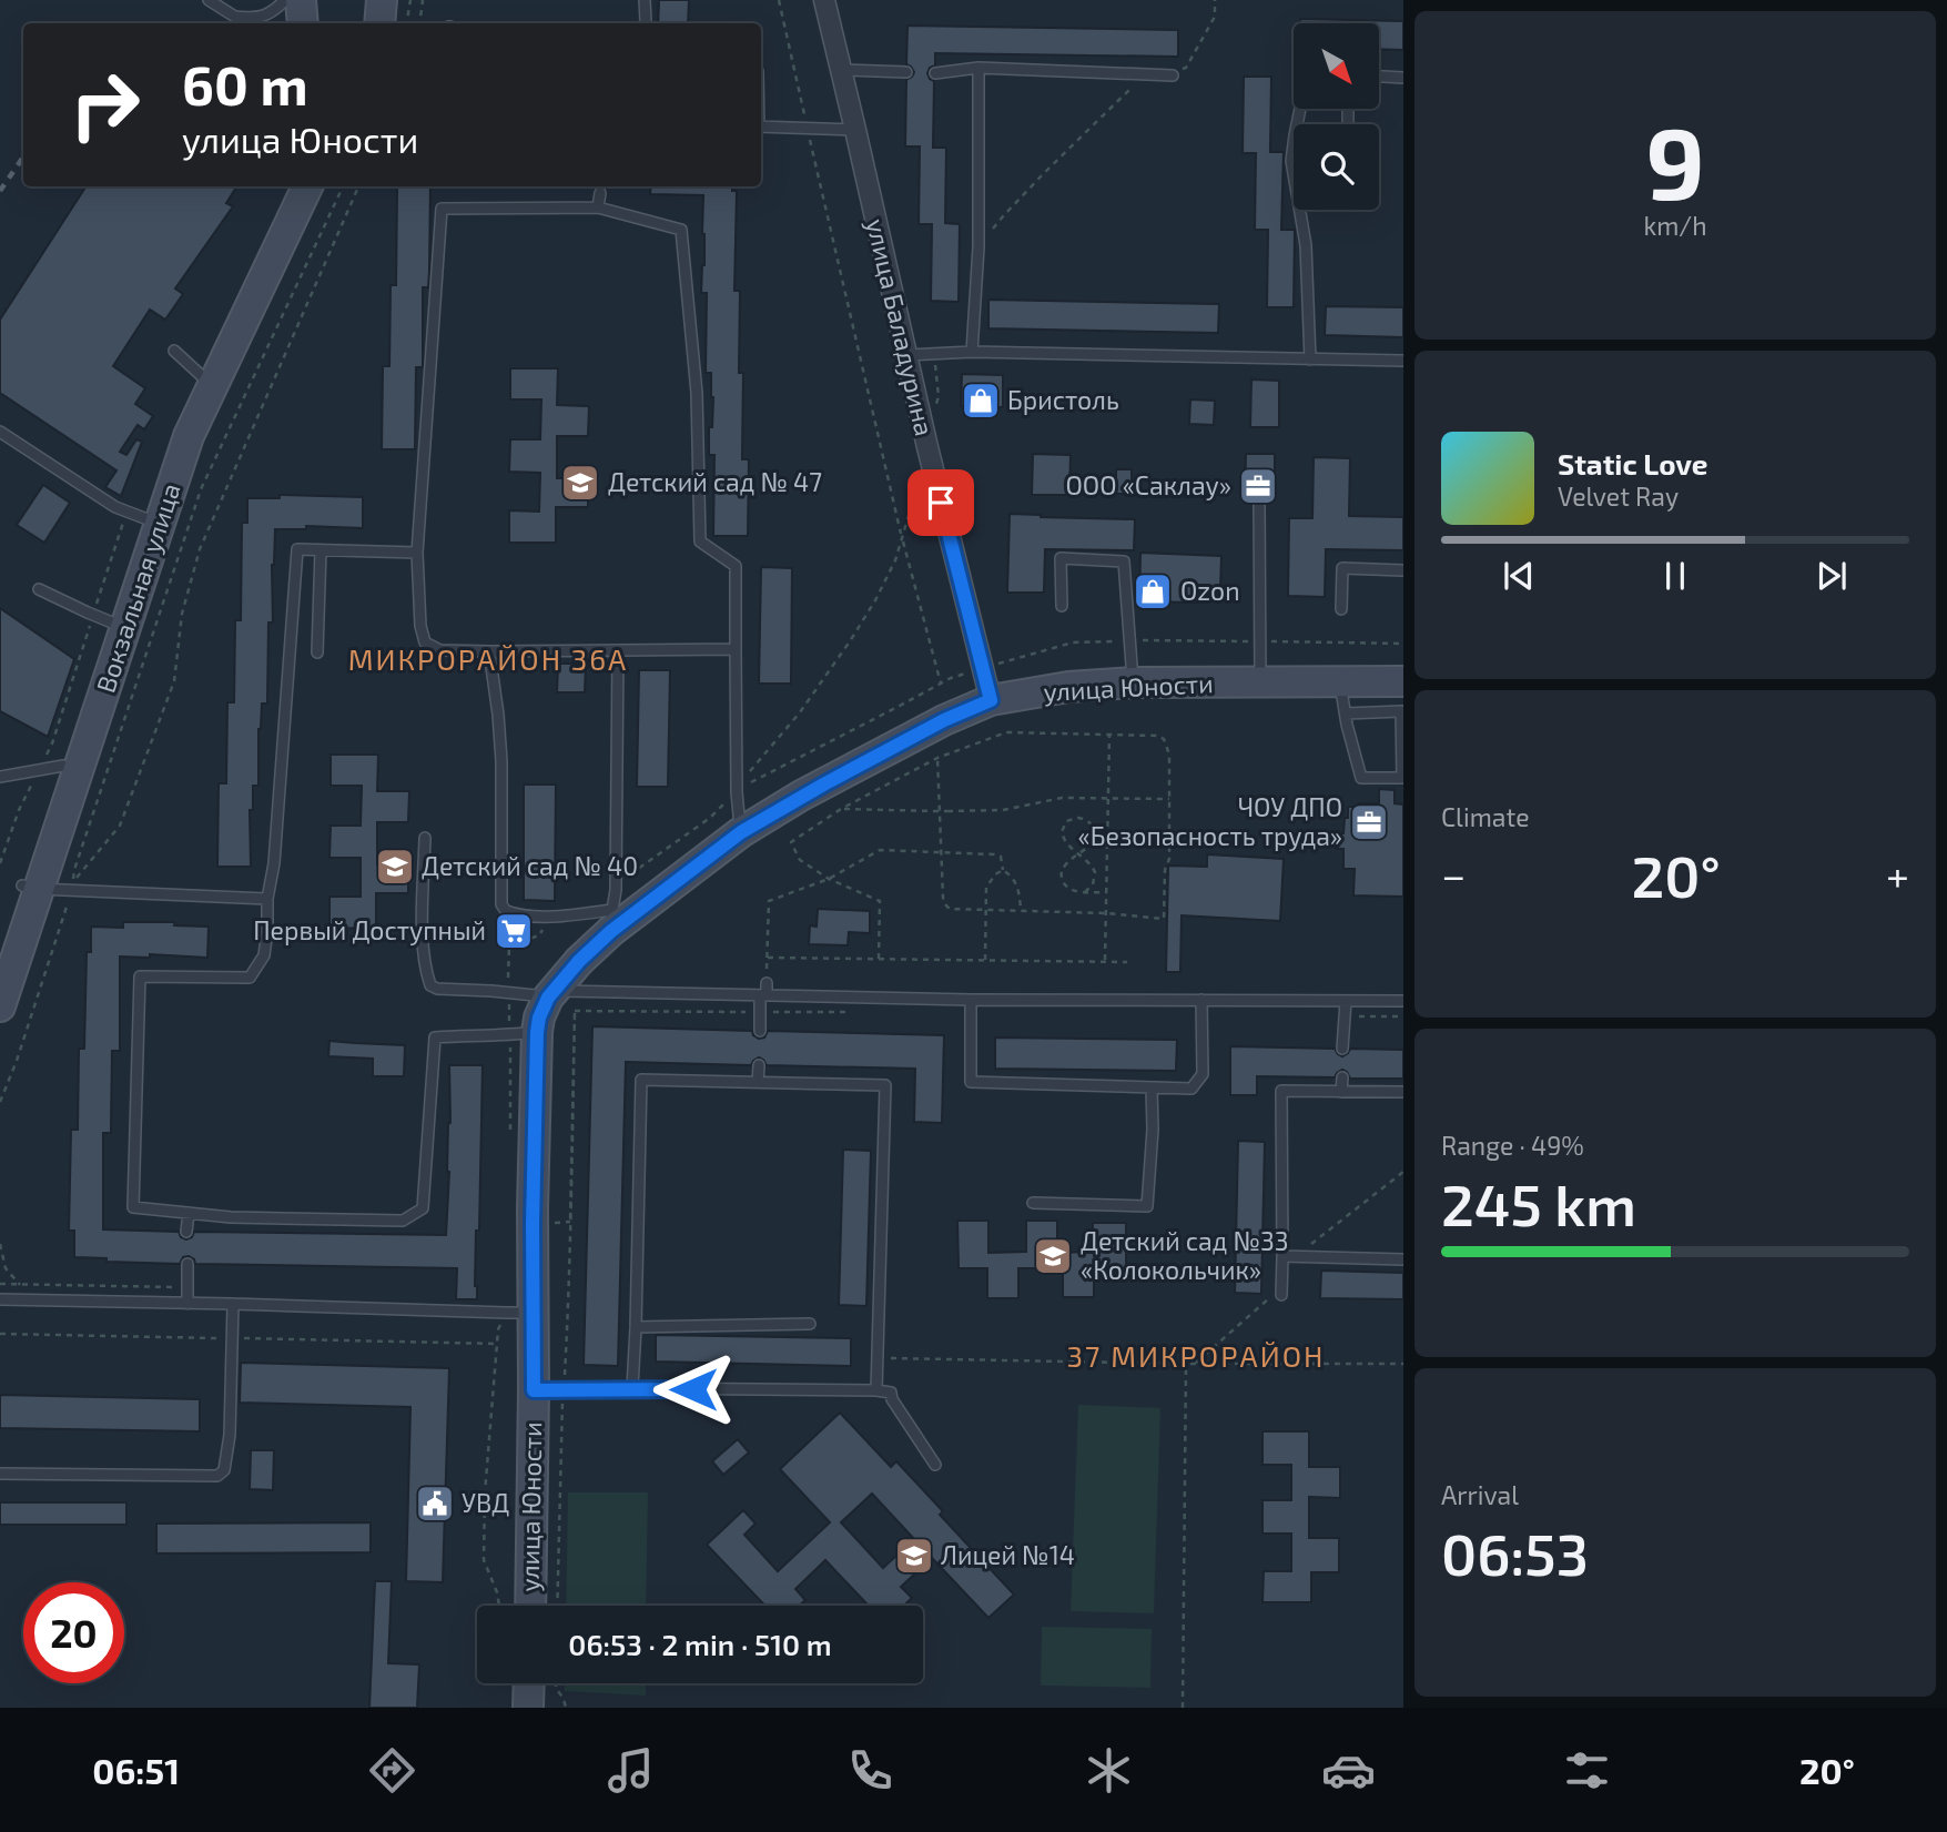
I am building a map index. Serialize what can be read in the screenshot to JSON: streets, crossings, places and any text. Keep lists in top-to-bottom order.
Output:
{
  "streets": {
    "main road": ["Вокзальная улица", "улица Юности"],
    "street": ["улица Баладурина"]
  },
  "crossings": [
    ["улица Баладурина", "улица Юности"]
  ],
  "districts": ["МИКРОРАЙОН 36А", "37 МИКРОРАЙОН"],
  "places": {
    "shop": ["Бристоль", "Ozon"],
    "school or university": [
      "Детский сад № 47",
      "Детский сад № 40",
      "Детский сад №33 «Колокольчик»",
      "Лицей №14"
    ],
    "office": ["ООО «Саклау»", "ЧОУ ДПО «Безопасность труда»"],
    "supermarket": ["Первый Доступный"],
    "public building": ["УВД"]
  },
  "north": "bottom right",
  "page": {
    "tile": [
      ["9", "km/h"],
      "Climate",
      ["Range · 49%", "245 km"],
      ["Arrival", "06:53"]
    ],
    "turn": ["60 m", "улица Юности"],
    "song": ["Static Love", "Velvet Ray"],
    "heat": ["−", "20°", "+"],
    "limit": "20",
    "trip": "06:53 · 2 min · 510 m",
    "tabs": ["06:51", "20°"]
  }
}
